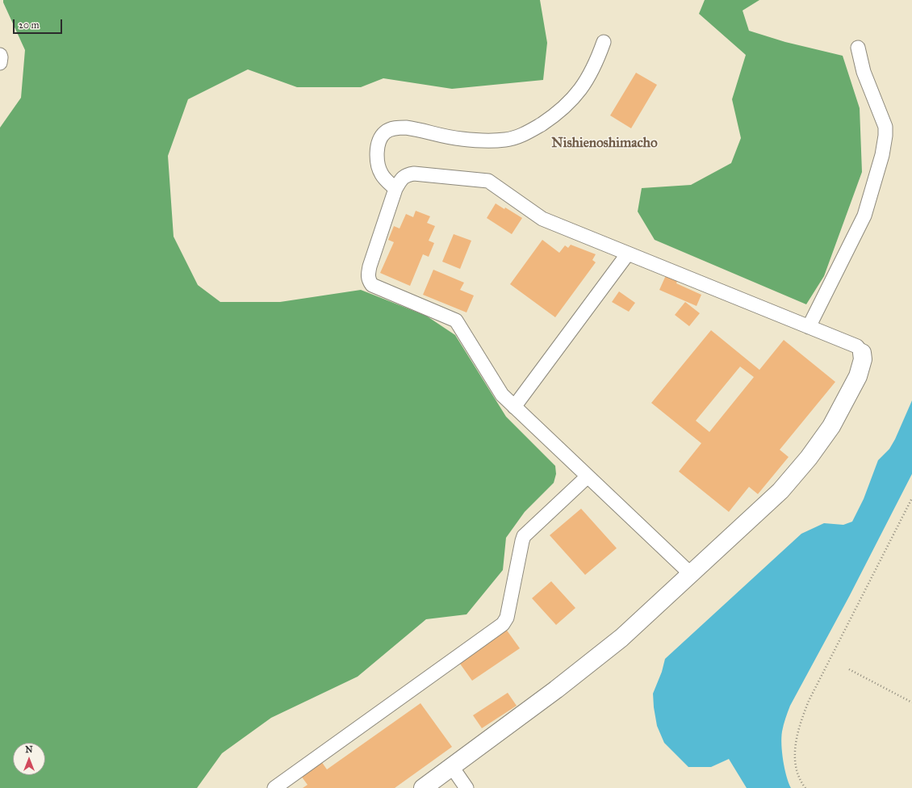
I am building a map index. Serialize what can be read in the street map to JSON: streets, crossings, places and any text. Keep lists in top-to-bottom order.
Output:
{
  "districts": ["Nishienoshimacho"],
  "scale_bar": "20 m",
  "north": "top"
}
